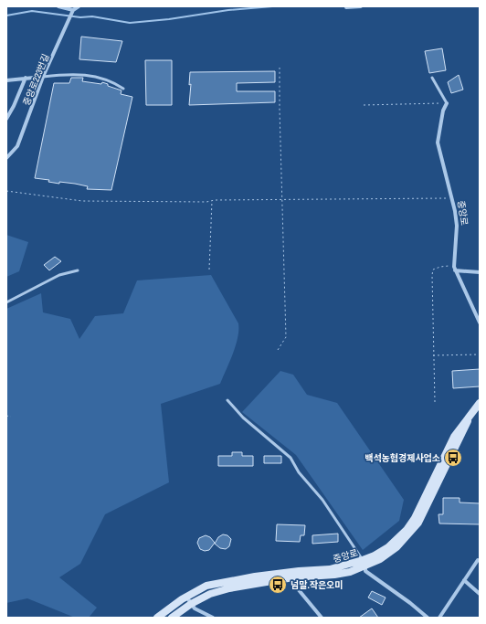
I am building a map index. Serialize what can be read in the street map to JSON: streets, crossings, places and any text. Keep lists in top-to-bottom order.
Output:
{
  "streets": {
    "main road": ["중앙로"],
    "street": ["중앙로223번길"]
  },
  "places": {
    "bus stop": ["백석농협경제사업소", "넘말.작은오미"]
  }
}
